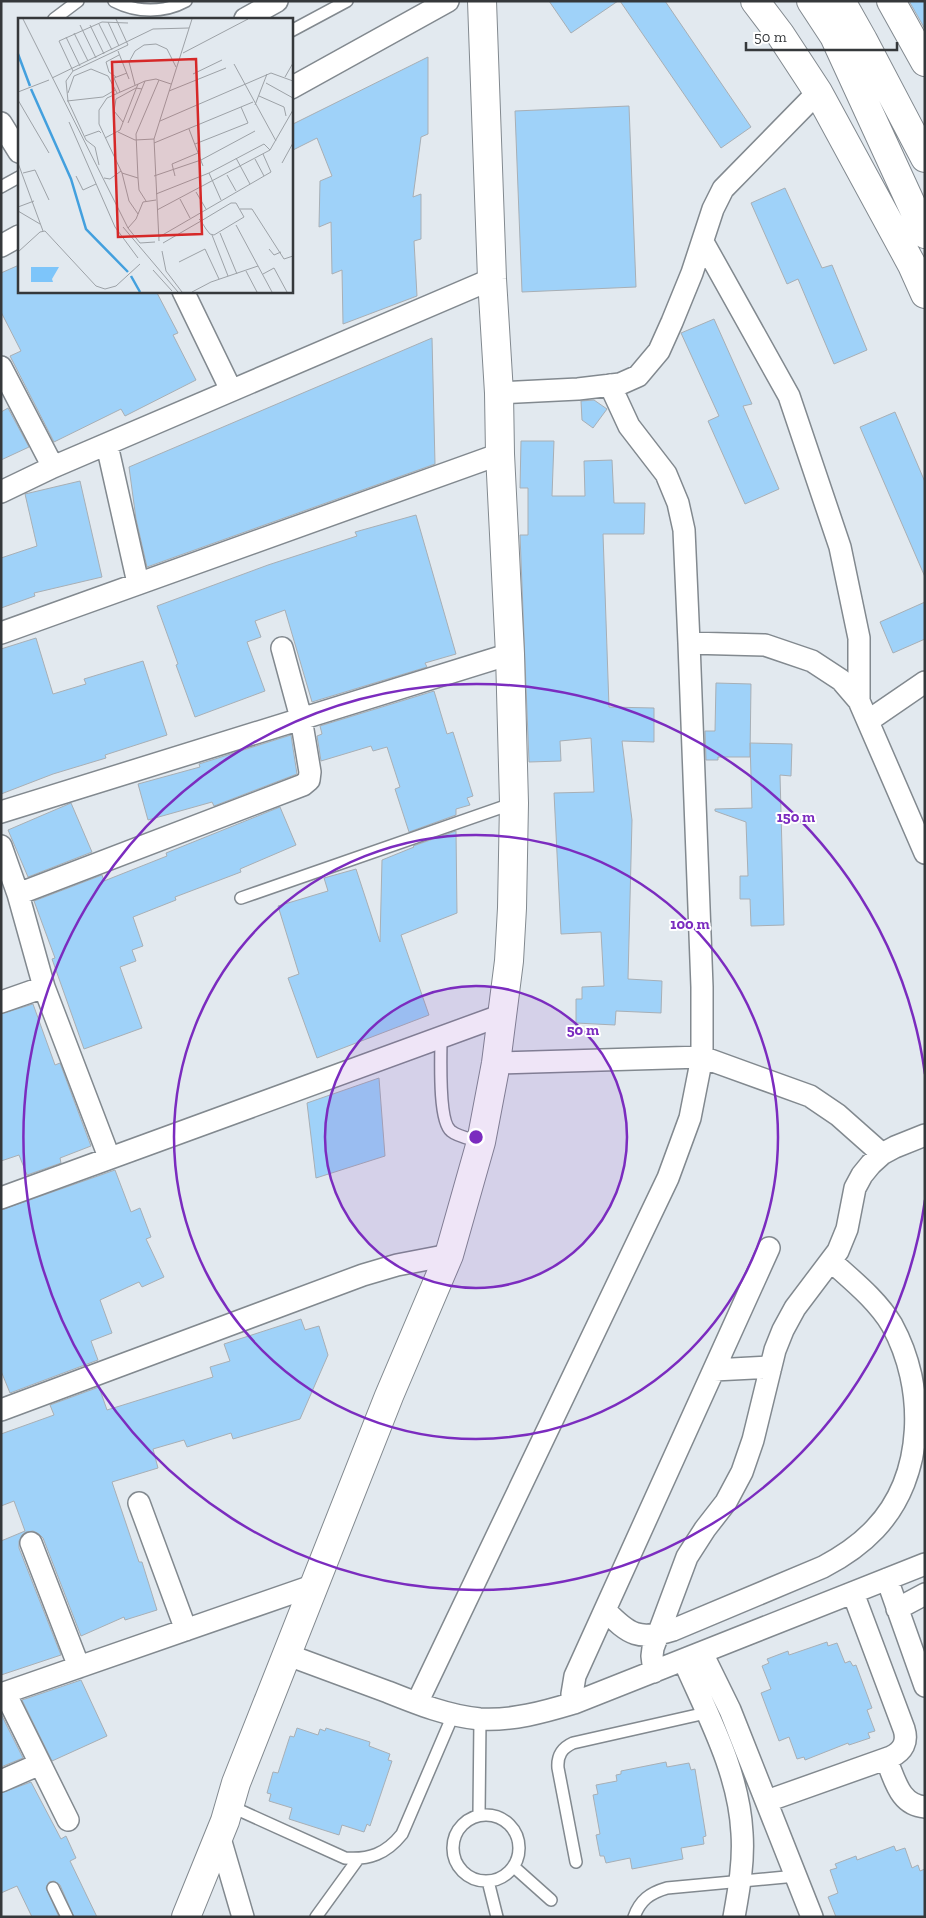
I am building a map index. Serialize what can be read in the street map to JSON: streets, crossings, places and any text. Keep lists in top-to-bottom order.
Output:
{
  "scale_bar": "50 m",
  "rings": ["150 m", "100 m", "50 m"]
}
